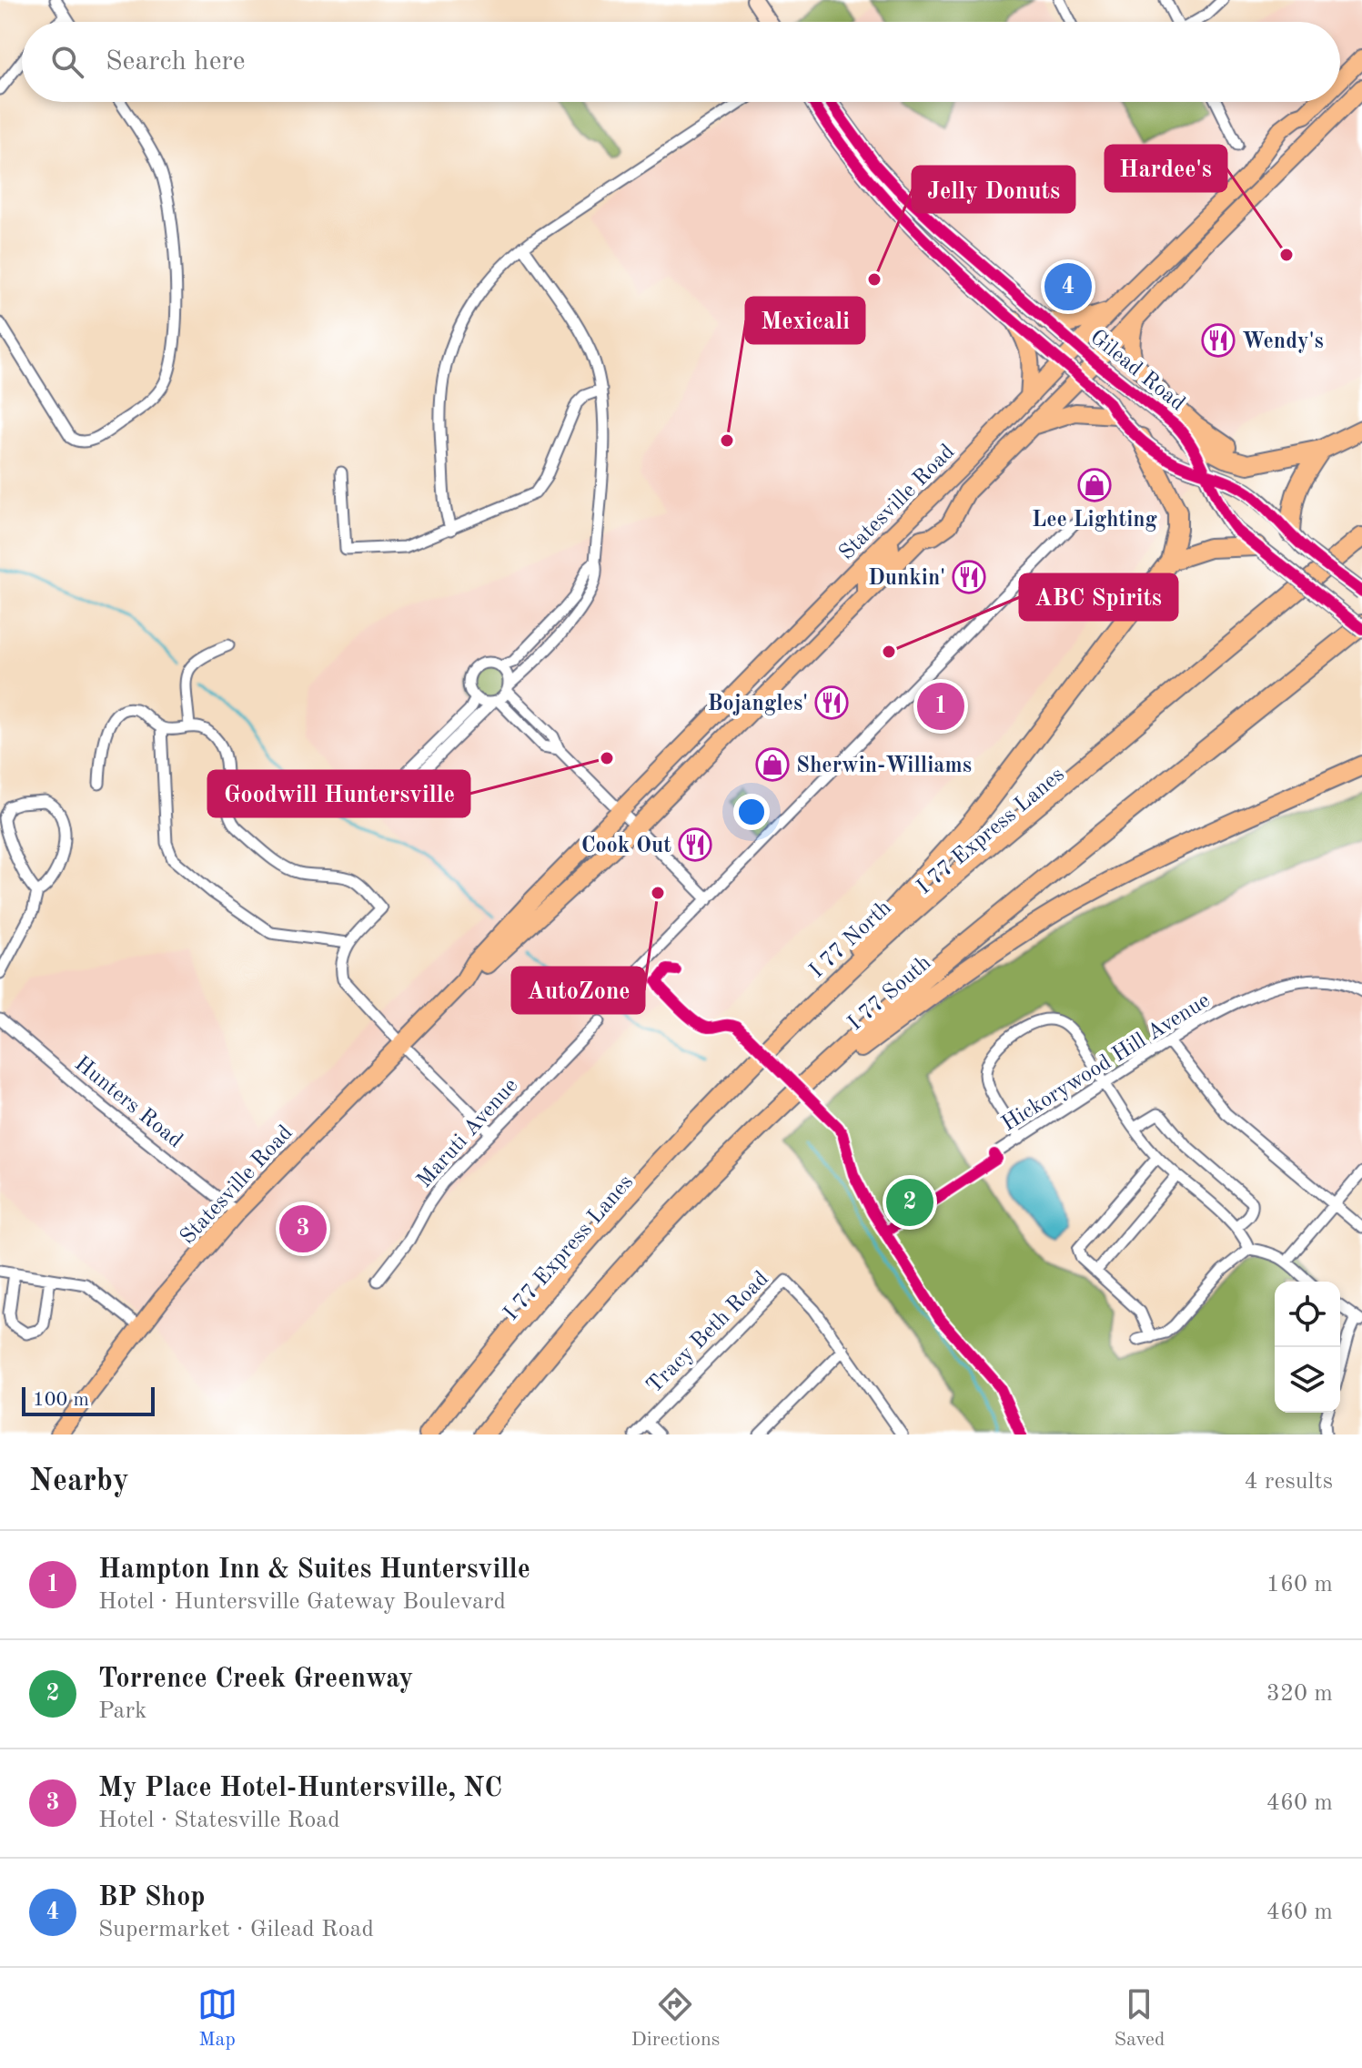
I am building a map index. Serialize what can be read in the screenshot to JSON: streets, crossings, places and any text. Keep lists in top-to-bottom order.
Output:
{
  "streets": {
    "highway": ["I 77 Express Lanes", "I 77 North", "I 77 South"],
    "main road": ["Gilead Road", "Statesville Road"],
    "street": [
      "Hickorywood Hill Avenue",
      "Hunters Road",
      "Maruti Avenue",
      "Tracy Beth Road"
    ]
  },
  "crossings": [
    ["Gilead Road", "Statesville Road"],
    ["Statesville Road", "Hunters Road"]
  ],
  "places": {
    "other": [
      "Hardee's",
      "Jelly Donuts",
      "Mexicali",
      "ABC Spirits",
      "Goodwill Huntersville",
      "AutoZone"
    ],
    "restaurant": [
      "Wendy's",
      "Dunkin'",
      "Bojangles'",
      "Cook Out"
    ],
    "shop": ["Lee Lighting", "Sherwin-Williams"]
  },
  "scale_bar": "100 m",
  "page": {
    "search": "Search here",
    "pins": [
      "4",
      "1",
      "2",
      "3"
    ],
    "scale": "100 m",
    "heading": ["Nearby", "4 results"],
    "list": [
      {
        "mark": "1",
        "name": "Hampton Inn & Suites Huntersville",
        "note": "Hotel · Huntersville Gateway Boulevard",
        "value": "160 m"
      },
      {
        "mark": "2",
        "name": "Torrence Creek Greenway",
        "note": "Park",
        "value": "320 m"
      },
      {
        "mark": "3",
        "name": "My Place Hotel-Huntersville, NC",
        "note": "Hotel · Statesville Road",
        "value": "460 m"
      },
      {
        "mark": "4",
        "name": "BP Shop",
        "note": "Supermarket · Gilead Road",
        "value": "460 m"
      }
    ],
    "nav": ["Map", "Directions", "Saved"]
  }
}
